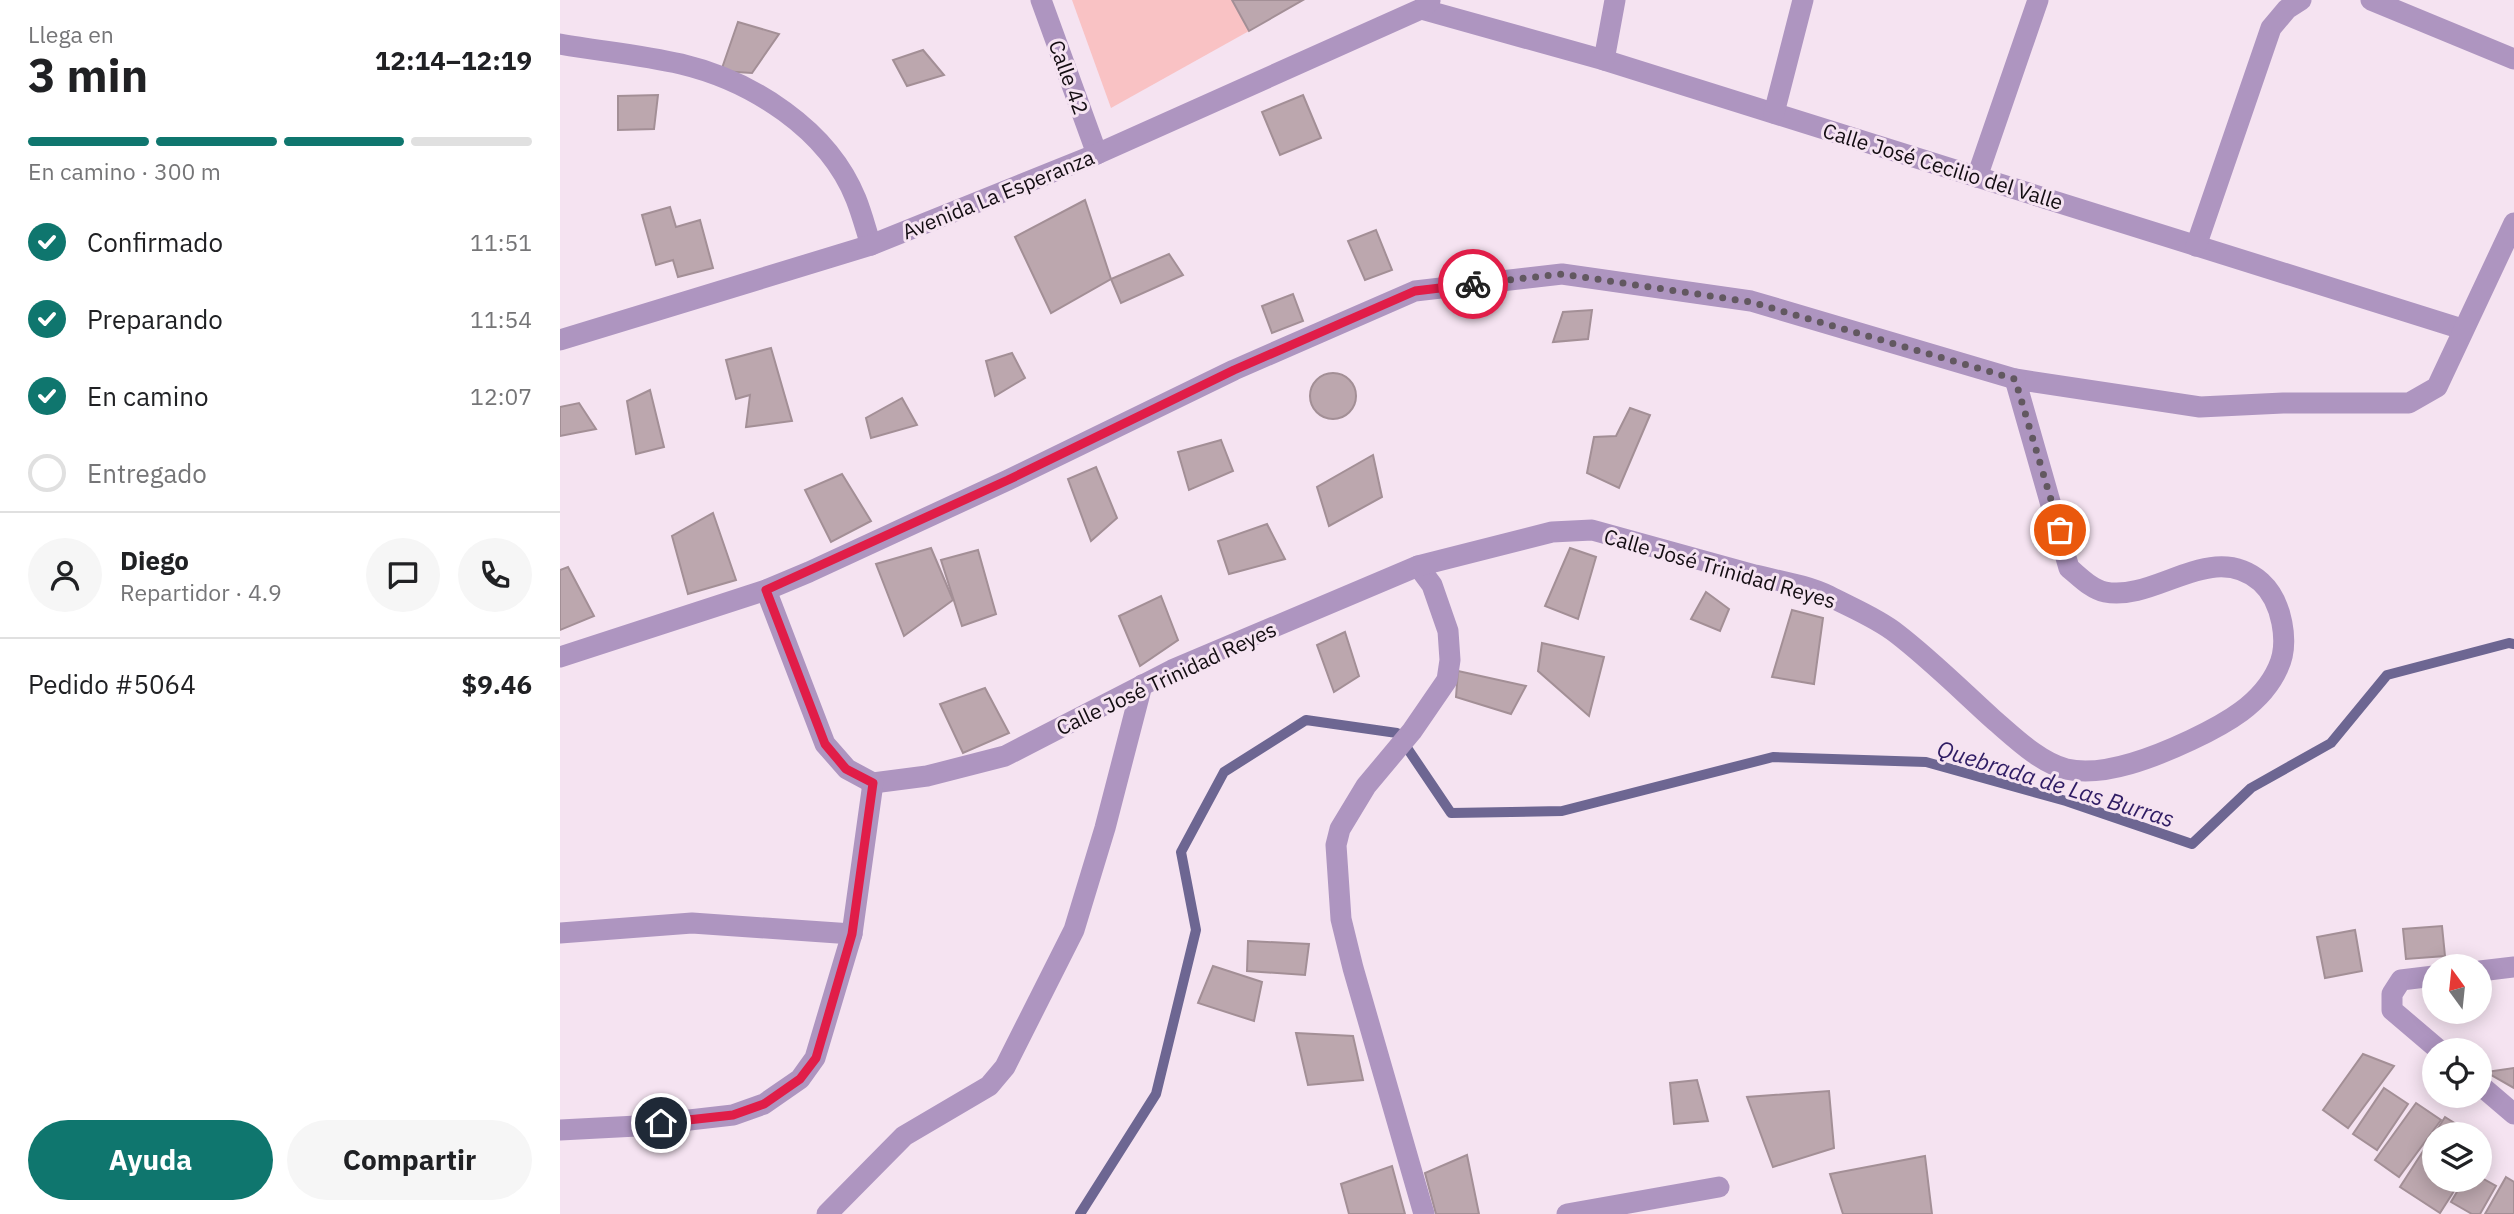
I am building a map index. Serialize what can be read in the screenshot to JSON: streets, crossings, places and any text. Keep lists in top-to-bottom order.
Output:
{
  "streets": {
    "street": [
      "Calle 42",
      "Calle José Cecilio del Valle",
      "Avenida La Esperanza",
      "Calle José Trinidad Reyes"
    ]
  },
  "crossings": [
    ["Calle 42", "Avenida La Esperanza"],
    ["Calle José Cecilio del Valle", "Avenida La Esperanza"]
  ],
  "water": ["Quebrada de Las Burras"],
  "north": "top",
  "page": {
    "heading": ["3 min", "Llega en", "12:14–12:19"],
    "panel": [
      "Diego",
      "Repartidor · 4.9",
      "Pedido #5064",
      "$9.46"
    ],
    "bar": "En camino · 300 m",
    "list": [
      ["Confirmado", "11:51"],
      ["Preparando", "11:54"],
      ["En camino", "12:07"],
      "Entregado"
    ],
    "buttons": ["Ayuda", "Compartir"]
  }
}
